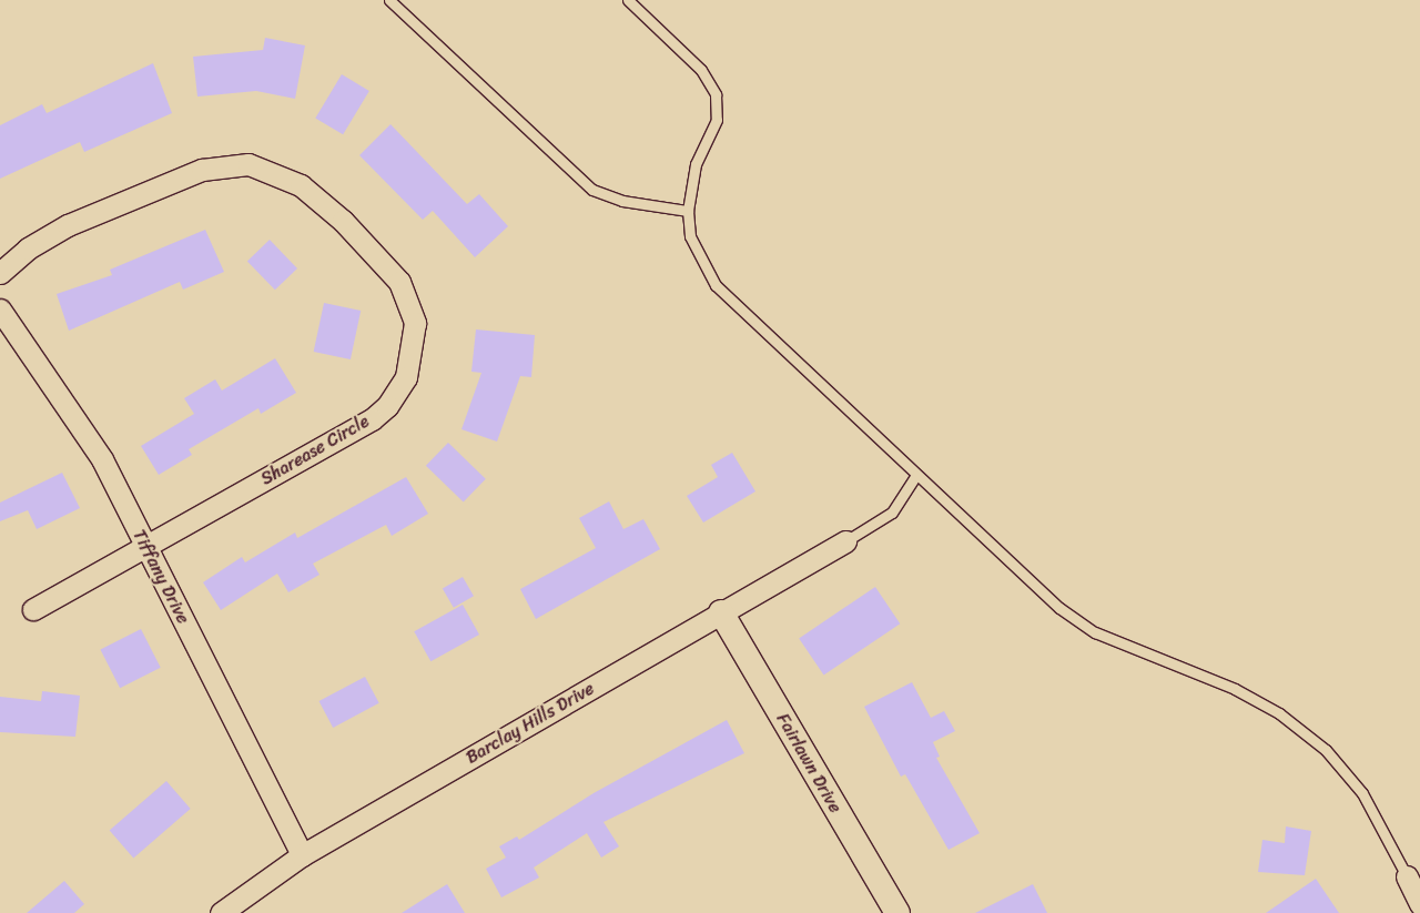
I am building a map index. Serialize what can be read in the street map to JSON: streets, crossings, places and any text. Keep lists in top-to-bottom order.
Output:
{
  "streets": {
    "street": [
      "Sharease Circle",
      "Tiffany Drive",
      "Barclay Hills Drive",
      "Fairlawn Drive"
    ]
  },
  "crossings": [
    ["Sharease Circle", "Tiffany Drive"],
    ["Tiffany Drive", "Barclay Hills Drive"],
    ["Barclay Hills Drive", "Fairlawn Drive"]
  ]
}
